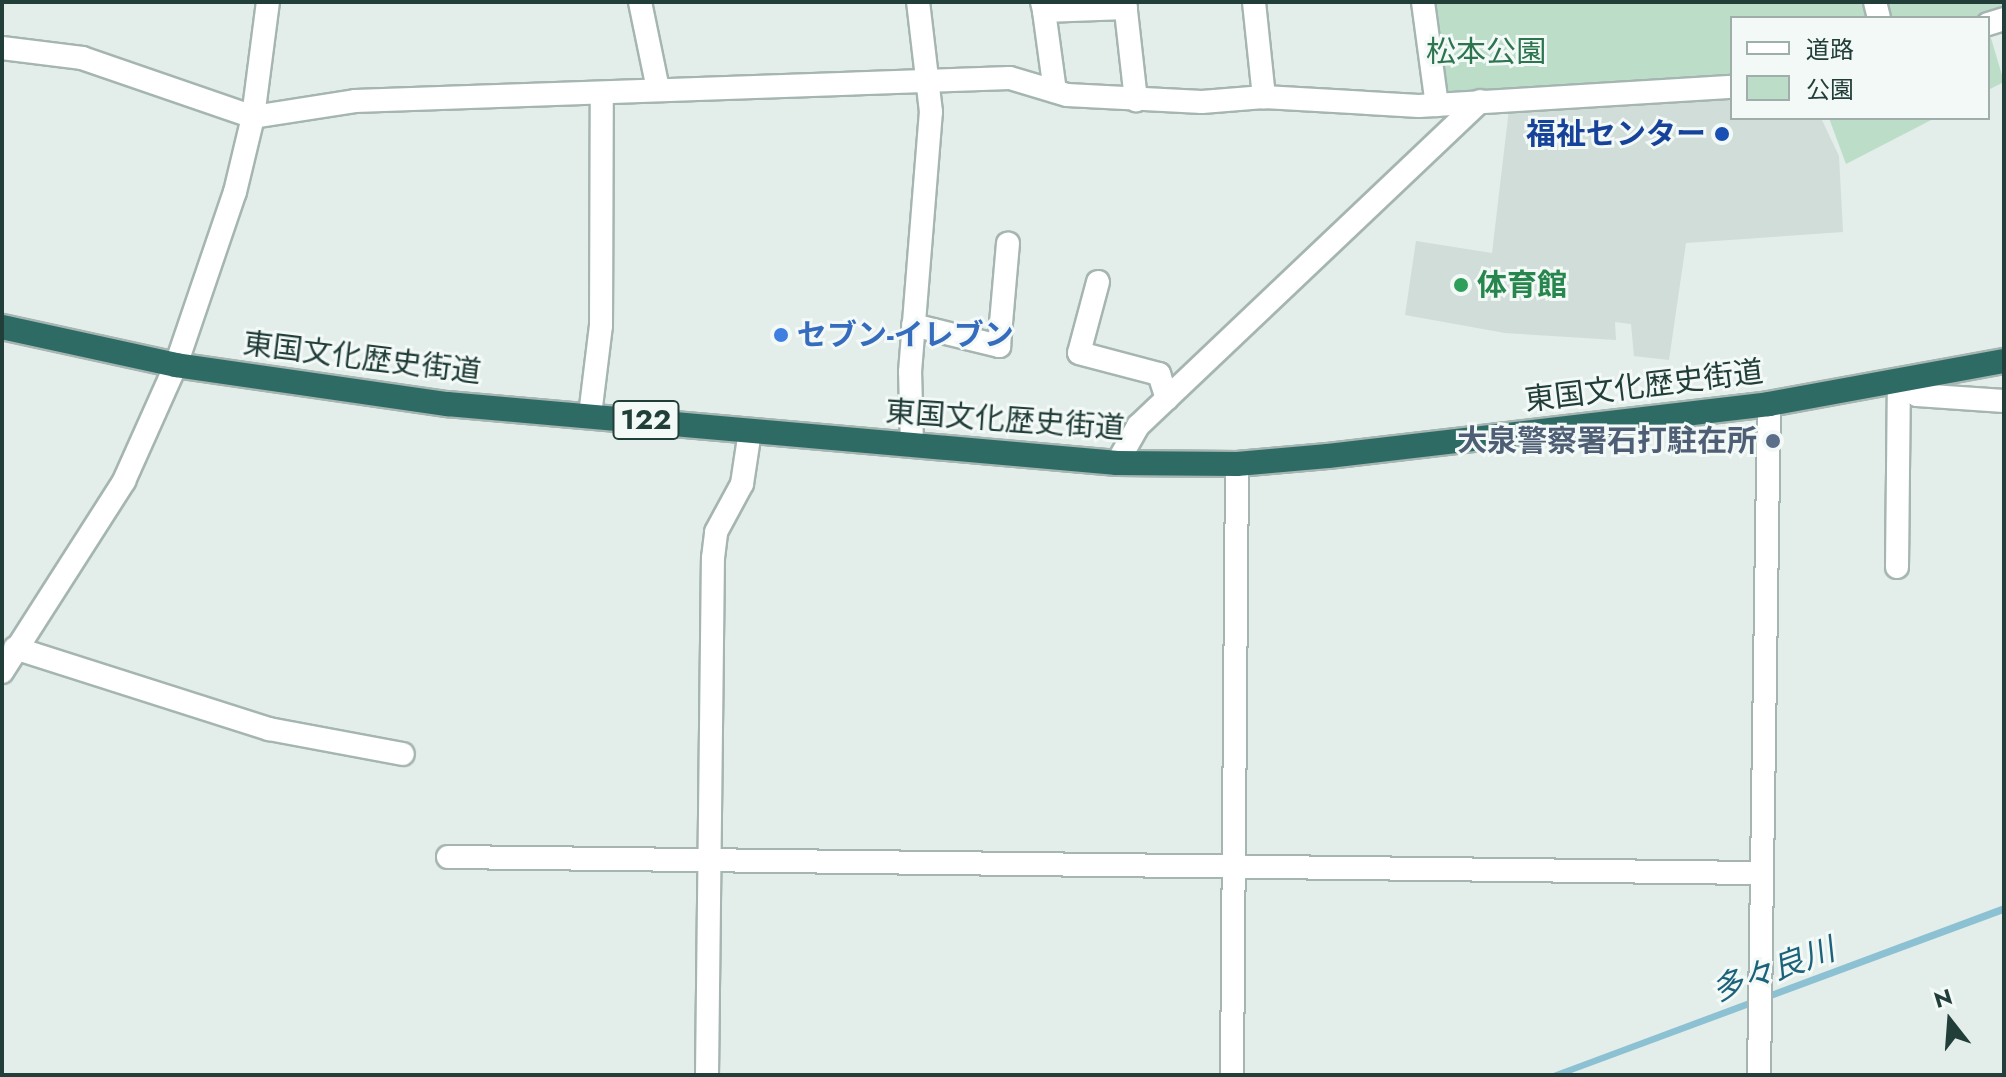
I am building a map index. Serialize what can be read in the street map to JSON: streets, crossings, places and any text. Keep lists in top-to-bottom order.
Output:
{
  "streets": {
    "highway": ["東国文化歴史街道", "122"]
  },
  "water": ["多々良川"],
  "parks": ["松本公園"],
  "places": [
    "福祉センター",
    "体育館",
    "セブン-イレブン",
    "大泉警察署石打駐在所"
  ],
  "legend": ["道路", "公園"],
  "north": "top"
}
